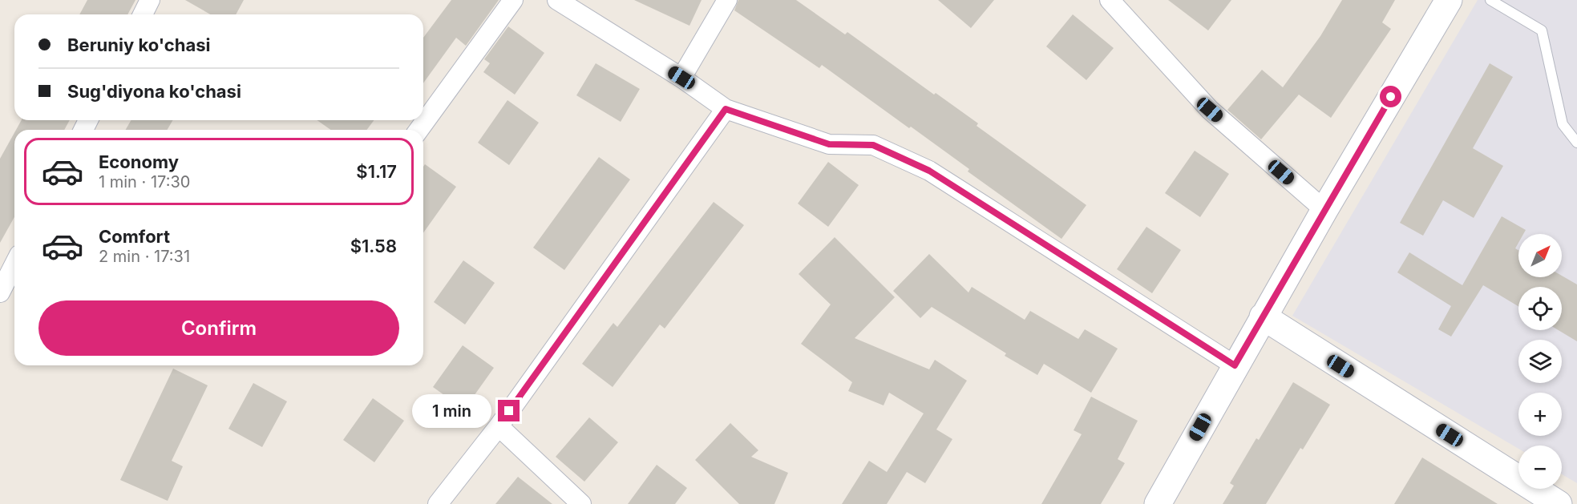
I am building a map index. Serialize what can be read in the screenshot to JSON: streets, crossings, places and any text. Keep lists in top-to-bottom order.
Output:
{
  "north": "top right",
  "page": {
    "banner": ["Beruniy ko'chasi", "Sug'diyona ko'chasi"],
    "list": [
      {
        "name": "Economy",
        "note": "1 min · 17:30",
        "value": "$1.17"
      },
      {
        "name": "Comfort",
        "note": "2 min · 17:31",
        "value": "$1.58"
      }
    ],
    "map_buttons": ["+", "−"],
    "buttons": "Confirm",
    "bubble": "1 min"
  }
}
